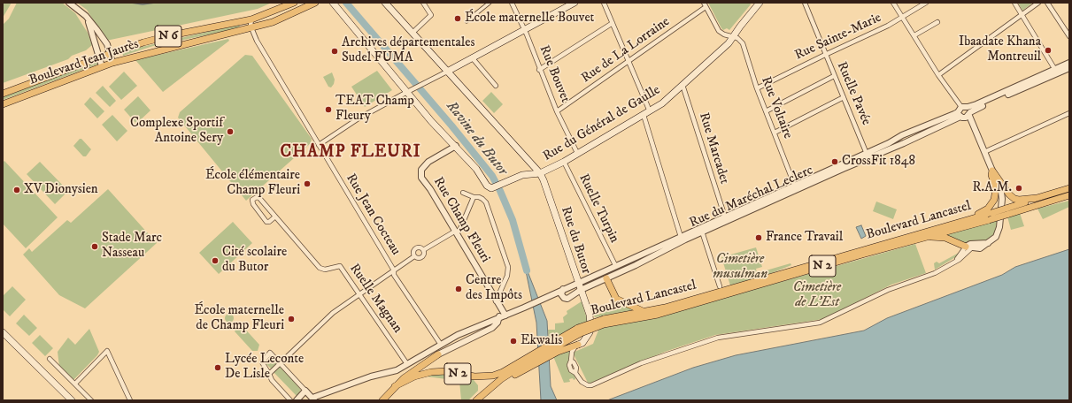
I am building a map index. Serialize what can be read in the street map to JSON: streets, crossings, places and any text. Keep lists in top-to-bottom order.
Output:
{
  "streets": {
    "main road": [
      "N 6",
      "Boulevard Jean Jaurès",
      "Rue du Général de Gaulle",
      "Boulevard Lancastel",
      "Rue du Butor",
      "N 2"
    ],
    "street": [
      "Rue Sainte-Marie",
      "Rue de La Lorraine",
      "Rue Bouvet",
      "Ruelle Pavée",
      "Rue Voltaire",
      "Rue Marcadet",
      "Rue du Maréchal Leclerc",
      "Ruelle Turpin",
      "Rue Jean Cocteau",
      "Rue Champ Fleuri",
      "Ruelle Magnan"
    ]
  },
  "crossings": [
    ["Rue Sainte-Marie", "Ruelle Pavée"],
    ["Rue Sainte-Marie", "Rue Voltaire"],
    ["Rue de La Lorraine", "Rue Bouvet"],
    ["Boulevard Jean Jaurès", "Rue Jean Cocteau"],
    ["Rue Bouvet", "Rue du Général de Gaulle"],
    ["Ruelle Pavée", "Rue du Maréchal Leclerc"],
    ["Rue Voltaire", "Rue du Général de Gaulle"],
    ["Rue Voltaire", "Rue du Maréchal Leclerc"],
    ["Rue du Général de Gaulle", "Rue Marcadet"],
    ["Rue du Général de Gaulle", "Ruelle Turpin"],
    ["Rue du Général de Gaulle", "Rue Champ Fleuri"],
    ["Rue du Général de Gaulle", "Rue du Butor"],
    ["Rue Marcadet", "Rue du Maréchal Leclerc"],
    ["Rue du Maréchal Leclerc", "Ruelle Turpin"],
    ["Rue du Maréchal Leclerc", "Rue Jean Cocteau"],
    ["Rue du Maréchal Leclerc", "Rue Champ Fleuri"],
    ["Rue du Maréchal Leclerc", "Rue du Butor"],
    ["Rue du Maréchal Leclerc", "Ruelle Magnan"],
    ["Boulevard Lancastel", "N 2"]
  ],
  "districts": ["CHAMP FLEURI"],
  "water": ["Ravine du Butor"],
  "parks": ["Cimetière musulman", "Cimetière de L'Est"],
  "places": [
    "École maternelle Bouvet",
    "Ibaadate Khana Montreuil",
    "Archives départementales Sudel FUMA",
    "TEAT Champ Fleury",
    "Complexe Sportif Antoine Sery",
    "CrossFit 1848",
    "École élémentaire Champ Fleuri",
    "R.A.M.",
    "XV Dionysien",
    "France Travail",
    "Stade Marc Nasseau",
    "Cité scolaire du Butor",
    "Centre des Impôts",
    "École maternelle de Champ Fleuri",
    "Ekwalis",
    "Lycée Leconte De Lisle"
  ]
}
